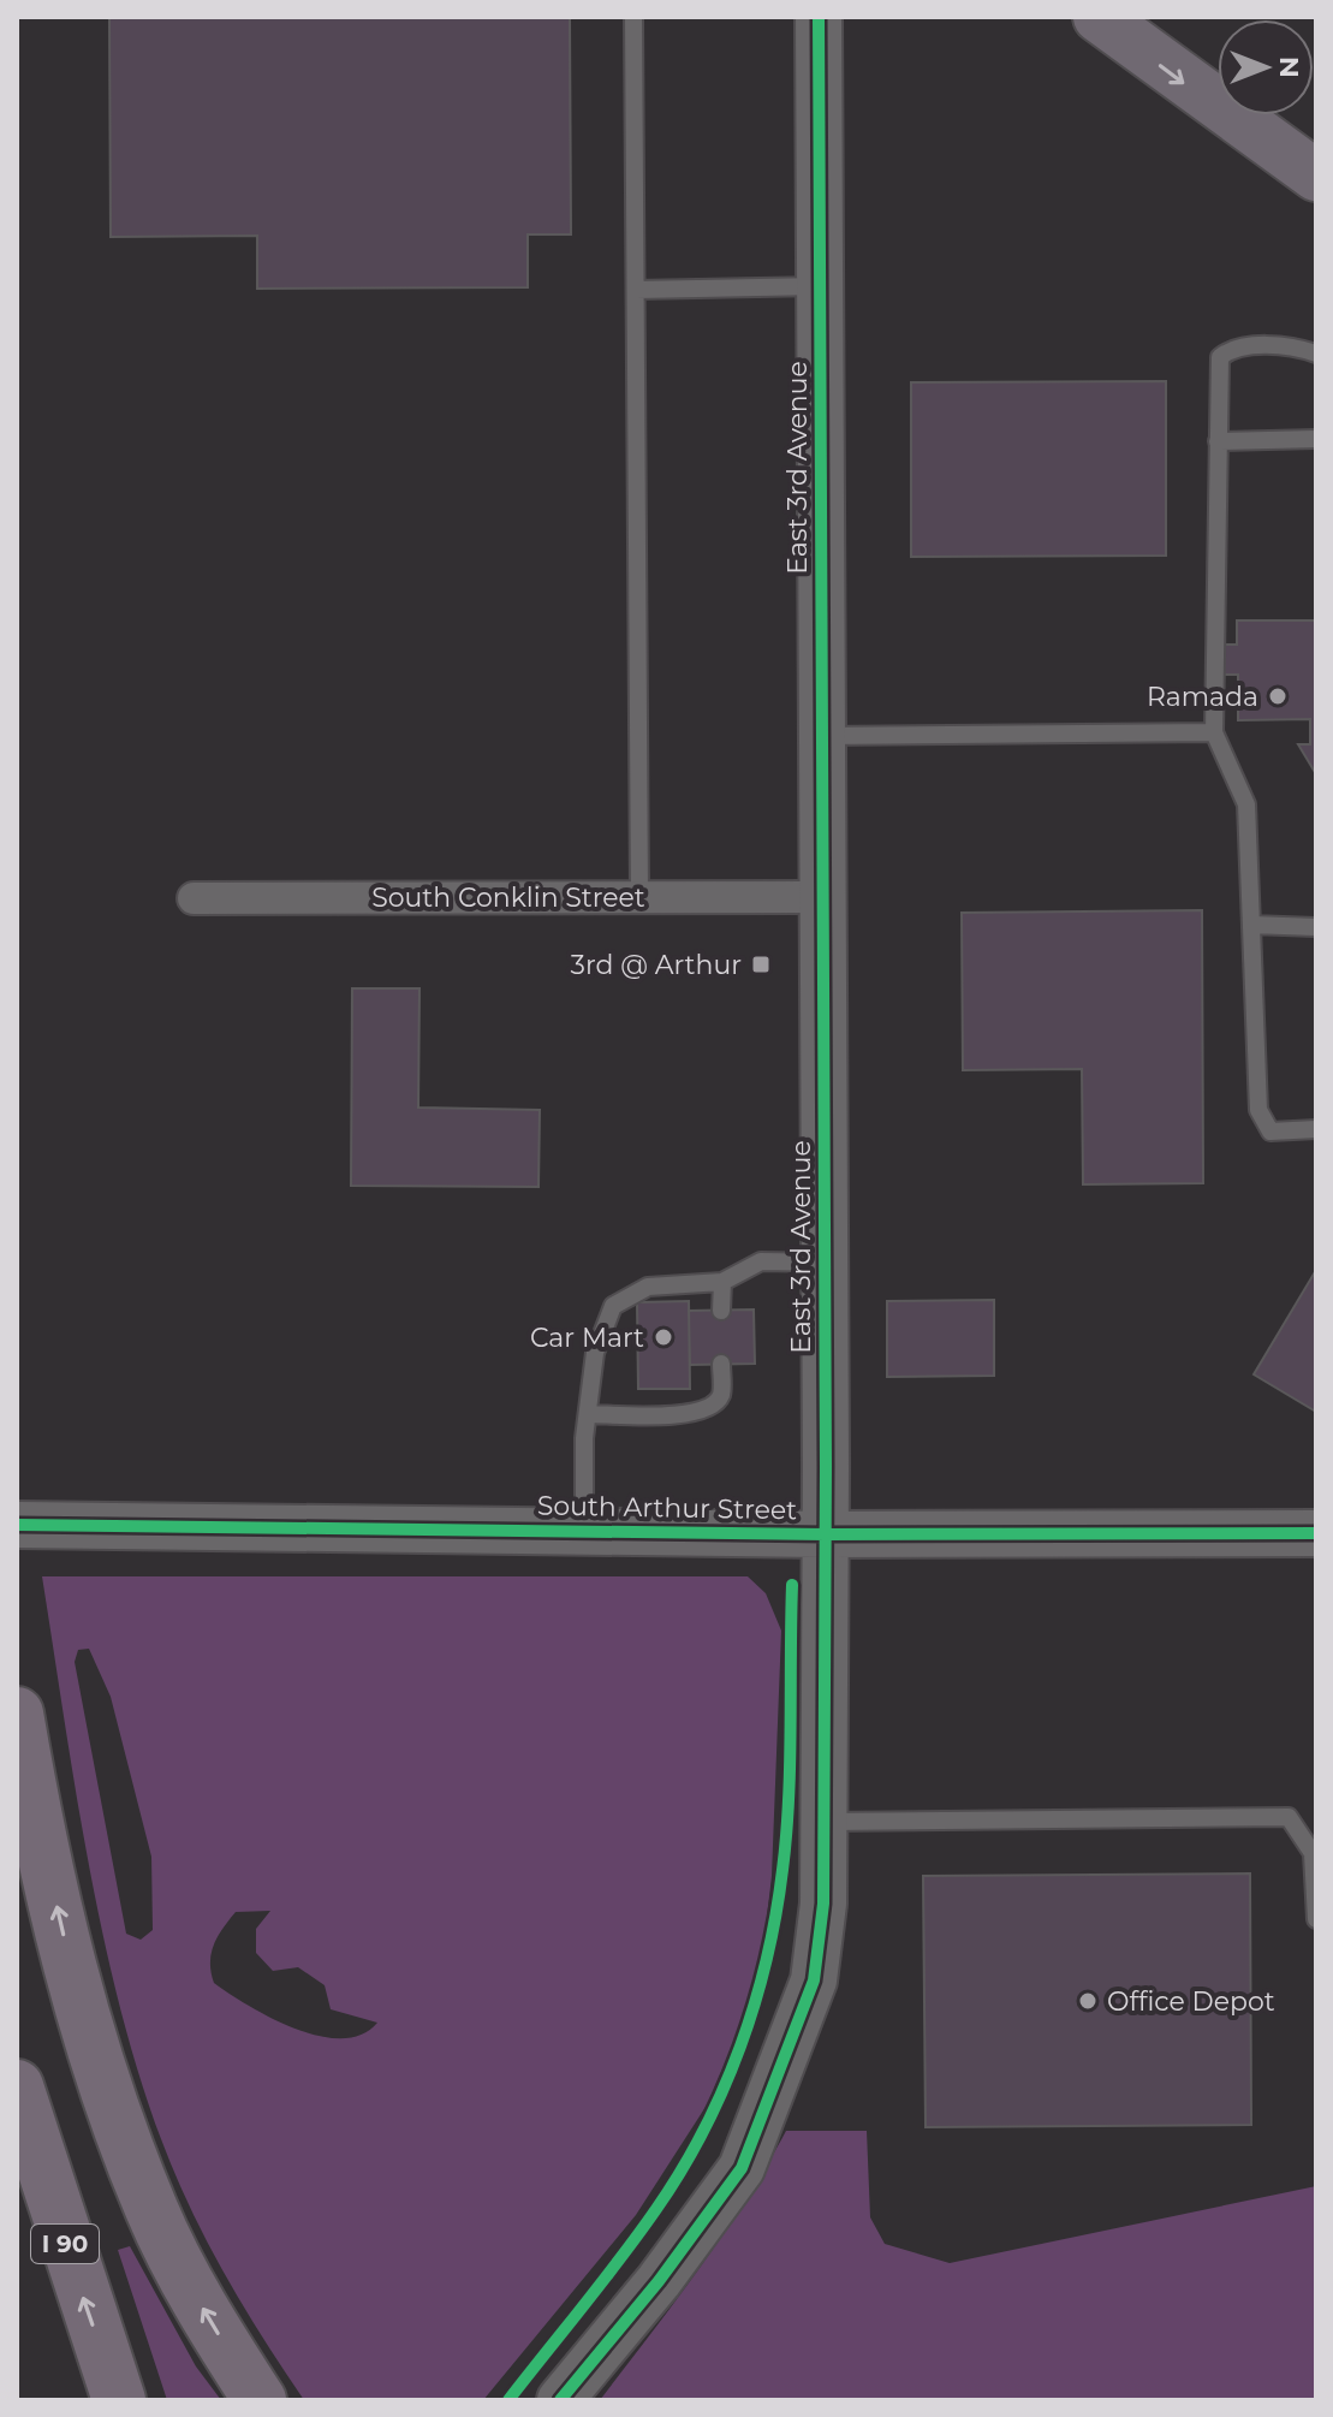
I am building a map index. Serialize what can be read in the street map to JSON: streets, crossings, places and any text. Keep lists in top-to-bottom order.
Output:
{
  "streets": {
    "highway": ["I 90"],
    "main road": ["East 3rd Avenue", "South Arthur Street"],
    "street": ["South Conklin Street"]
  },
  "crossings": [
    ["East 3rd Avenue", "South Conklin Street"],
    ["East 3rd Avenue", "South Arthur Street"]
  ],
  "places": {
    "other": ["Ramada", "Car Mart", "Office Depot"],
    "transit": ["3rd @ Arthur"]
  },
  "north": "right"
}
